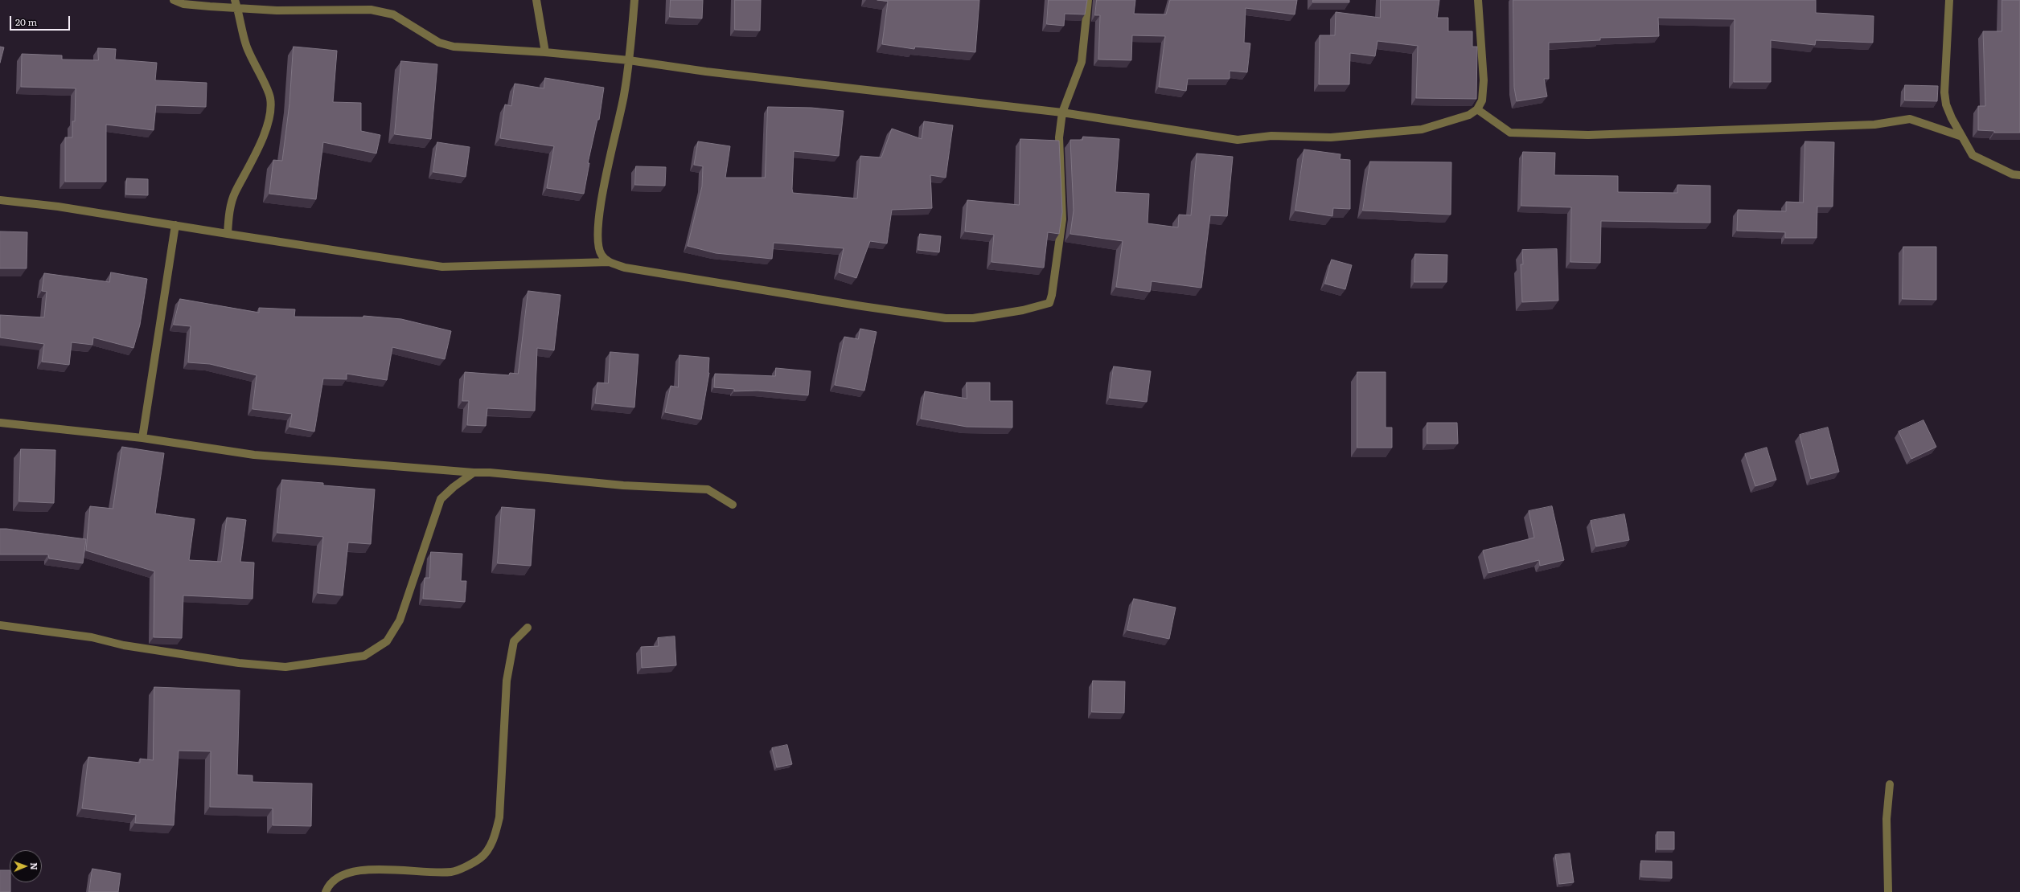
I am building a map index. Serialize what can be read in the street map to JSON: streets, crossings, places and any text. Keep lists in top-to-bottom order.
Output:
{
  "scale_bar": "20 m",
  "north": "right"
}
